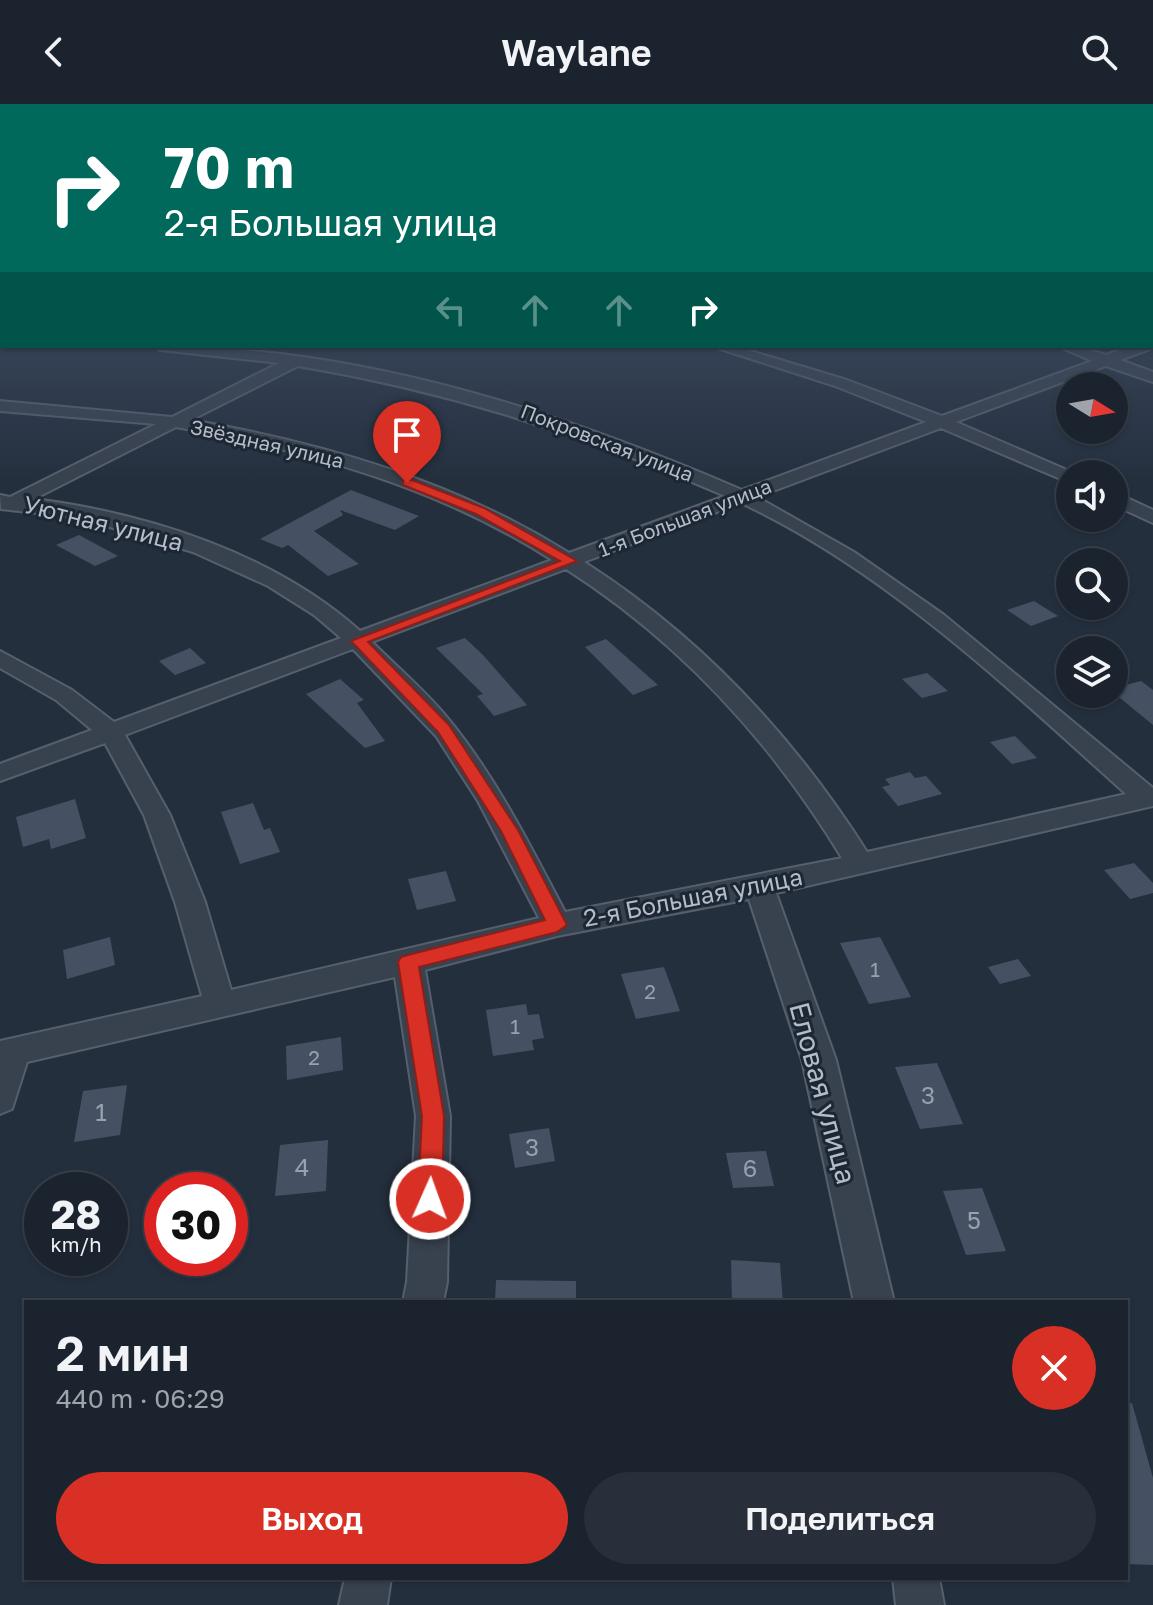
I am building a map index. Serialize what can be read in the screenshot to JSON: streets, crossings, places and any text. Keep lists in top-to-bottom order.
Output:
{
  "streets": {
    "street": [
      "Покровская улица",
      "Звёздная улица",
      "1-я Большая улица",
      "Уютная улица",
      "2-я Большая улица",
      "Еловая улица"
    ]
  },
  "crossings": [
    ["Покровская улица", "1-я Большая улица"],
    ["Покровская улица", "2-я Большая улица"],
    ["Звёздная улица", "1-я Большая улица"],
    ["Звёздная улица", "2-я Большая улица"],
    ["1-я Большая улица", "Уютная улица"],
    ["Уютная улица", "2-я Большая улица"],
    ["2-я Большая улица", "Еловая улица"]
  ],
  "house_numbers": [
    "1",
    "2",
    "1",
    "2",
    "3",
    "1",
    "3",
    "4",
    "6",
    "5"
  ],
  "north": "right",
  "page": {
    "header": "Waylane",
    "turn": ["70 m", "2-я Большая улица"],
    "speed": "28 km/h",
    "limit": "30",
    "heading": ["2 мин", "440 m · 06:29"],
    "buttons": ["Выход", "Поделиться"]
  }
}
